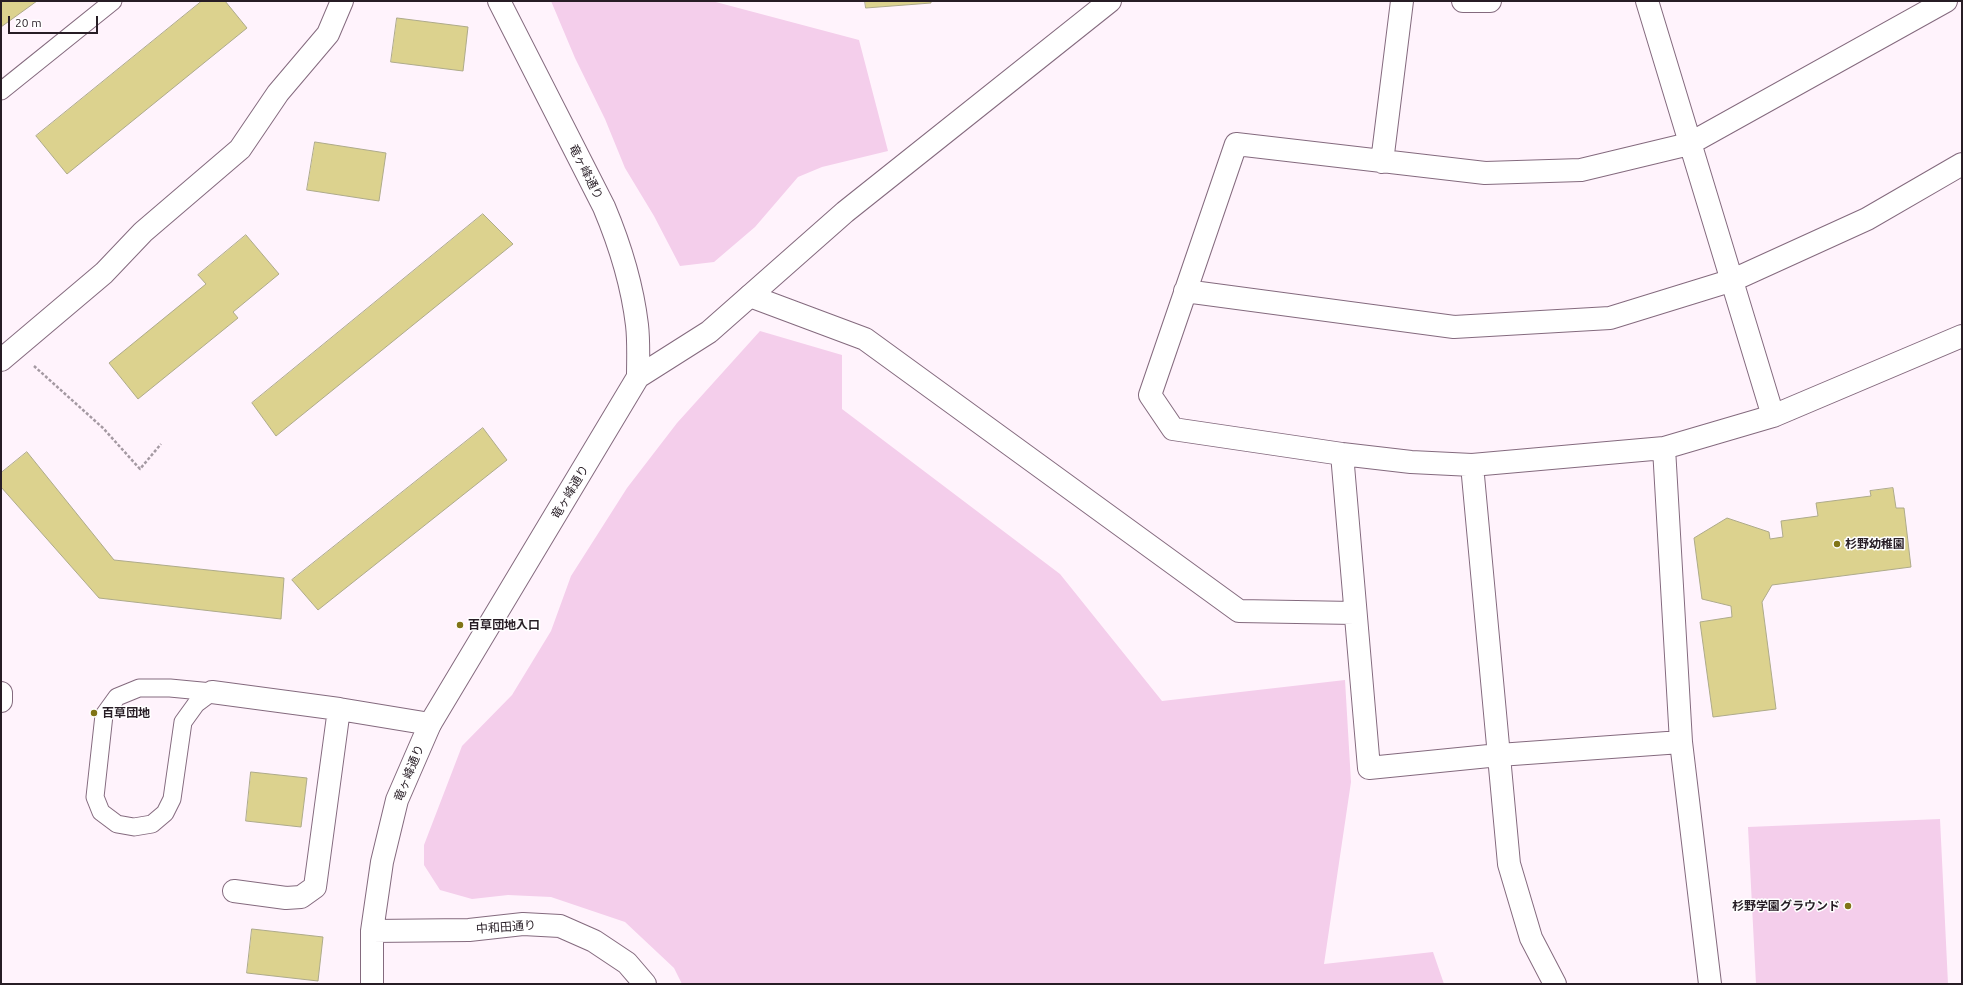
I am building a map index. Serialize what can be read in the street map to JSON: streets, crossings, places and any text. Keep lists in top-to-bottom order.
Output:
{
  "streets": {
    "street": ["竜ヶ峰通り", "中和田通り"]
  },
  "crossings": [
    ["竜ヶ峰通り", "中和田通り"]
  ],
  "places": [
    "杉野幼稚園",
    "百草団地入口",
    "百草団地",
    "杉野学園グラウンド"
  ],
  "scale_bar": "20 m"
}
